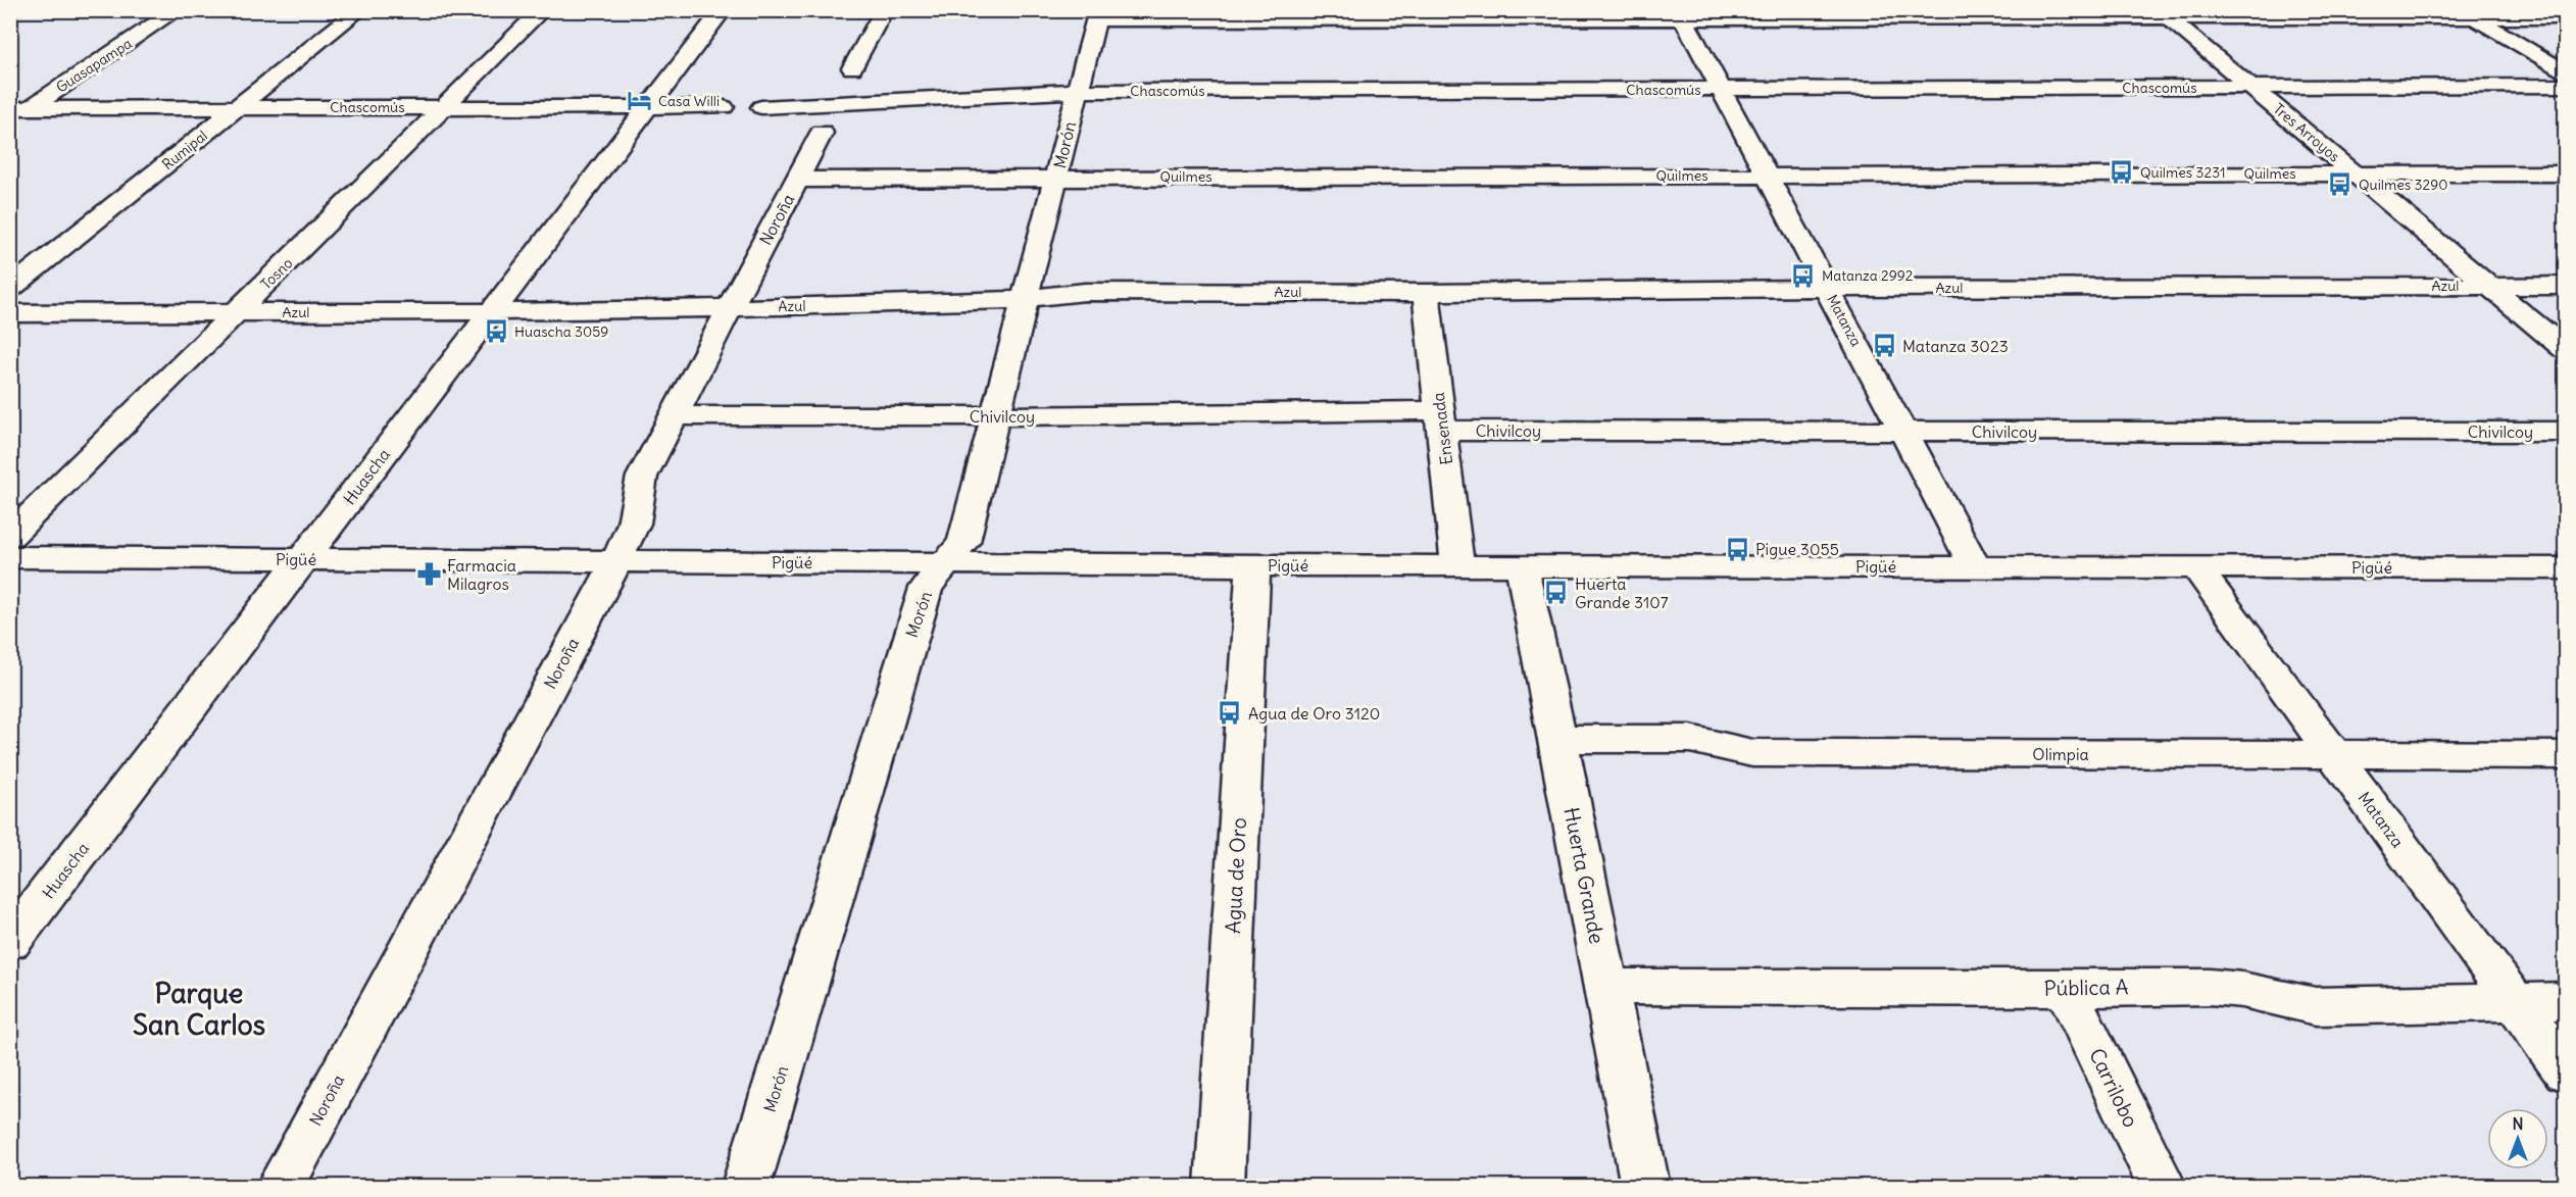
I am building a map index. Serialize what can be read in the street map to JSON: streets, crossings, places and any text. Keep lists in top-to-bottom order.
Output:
{
  "streets": {
    "street": [
      "Guasapampa",
      "Chascomús",
      "Tres Arroyos",
      "Morón",
      "Rumipal",
      "Quilmes",
      "Noroña",
      "Tosno",
      "Azul",
      "Matanza",
      "Chivilcoy",
      "Ensenada",
      "Huascha",
      "Pigüé",
      "Olimpia",
      "Agua de Oro",
      "Huerta Grande",
      "Pública A",
      "Carrilobo"
    ]
  },
  "crossings": [
    ["Guasapampa", "Chascomús"],
    ["Chascomús", "Tres Arroyos"],
    ["Chascomús", "Morón"],
    ["Chascomús", "Rumipal"],
    ["Chascomús", "Tosno"],
    ["Chascomús", "Matanza"],
    ["Chascomús", "Huascha"],
    ["Tres Arroyos", "Quilmes"],
    ["Tres Arroyos", "Azul"],
    ["Morón", "Quilmes"],
    ["Morón", "Azul"],
    ["Morón", "Chivilcoy"],
    ["Morón", "Pigüé"],
    ["Quilmes", "Noroña"],
    ["Quilmes", "Matanza"],
    ["Noroña", "Azul"],
    ["Noroña", "Chivilcoy"],
    ["Noroña", "Pigüé"],
    ["Tosno", "Azul"],
    ["Azul", "Matanza"],
    ["Azul", "Ensenada"],
    ["Azul", "Huascha"],
    ["Matanza", "Chivilcoy"],
    ["Matanza", "Pigüé"],
    ["Matanza", "Olimpia"],
    ["Matanza", "Pública A"],
    ["Chivilcoy", "Ensenada"],
    ["Ensenada", "Pigüé"],
    ["Huascha", "Pigüé"],
    ["Pigüé", "Agua de Oro"],
    ["Pigüé", "Huerta Grande"],
    ["Olimpia", "Huerta Grande"],
    ["Huerta Grande", "Pública A"],
    ["Pública A", "Carrilobo"]
  ],
  "districts": ["Parque San Carlos"],
  "places": {
    "hotel": ["Casa Willi"],
    "bus stop": [
      "Quilmes 3231",
      "Quilmes 3290",
      "Matanza 2992",
      "Huascha 3059",
      "Matanza 3023",
      "Pigue 3055",
      "Huerta Grande 3107",
      "Agua de Oro 3120"
    ],
    "pharmacy": ["Farmacia Milagros"]
  },
  "north": "top"
}
